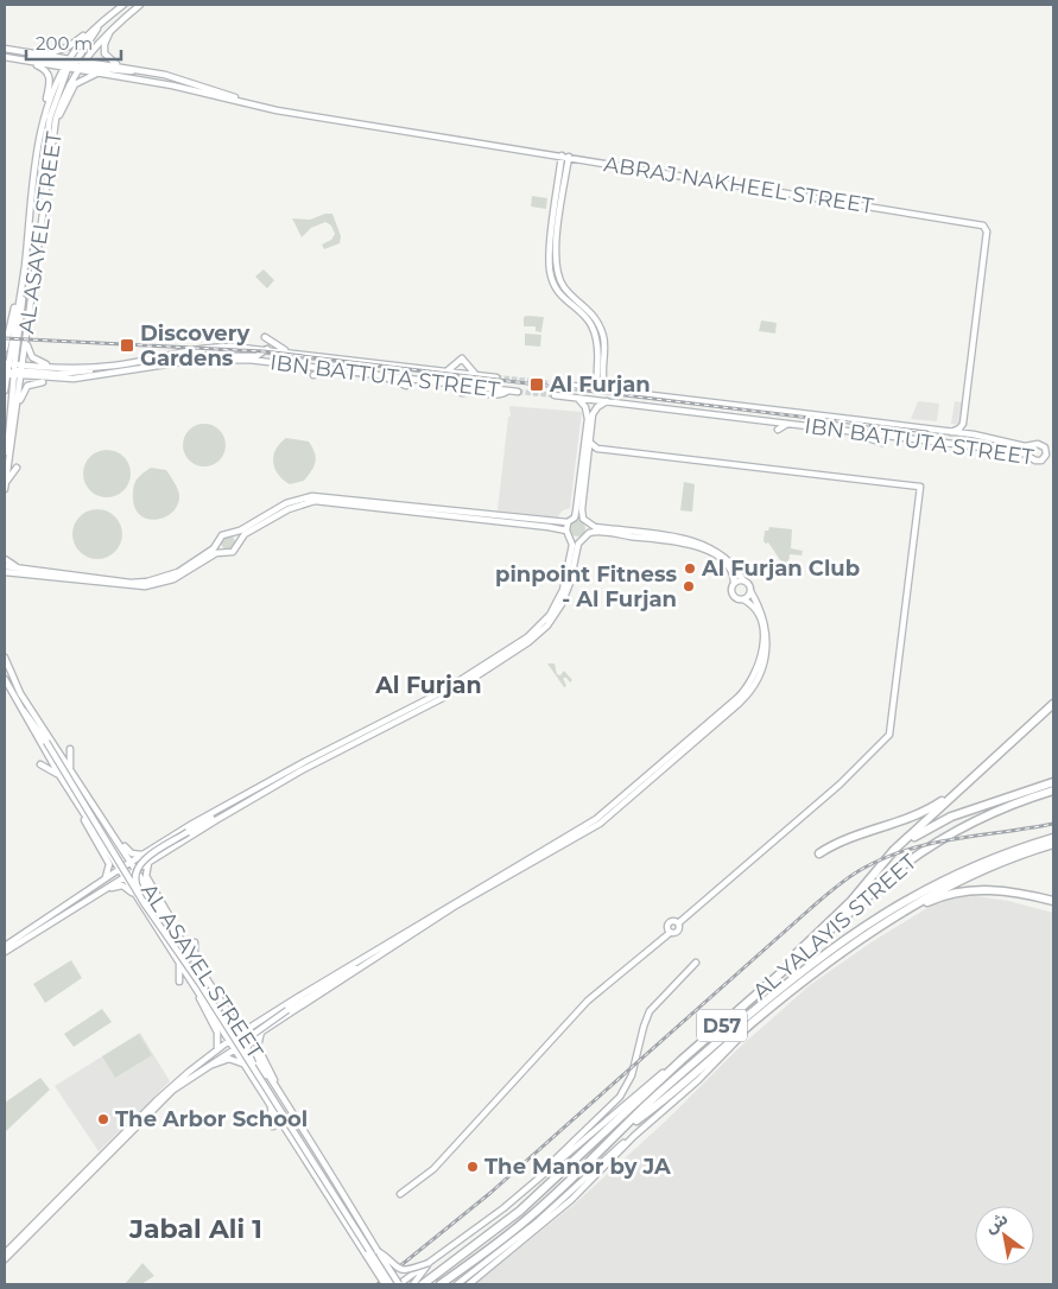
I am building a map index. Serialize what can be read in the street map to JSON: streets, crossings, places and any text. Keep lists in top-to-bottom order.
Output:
{
  "streets": {
    "highway": ["AL YALAYIS STREET", "D57"],
    "street": ["ABRAJ NAKHEEL STREET", "AL ASAYEL STREET", "IBN BATTUTA STREET"]
  },
  "crossings": [
    ["ABRAJ NAKHEEL STREET", "AL ASAYEL STREET"],
    ["AL ASAYEL STREET", "IBN BATTUTA STREET"]
  ],
  "districts": ["Al Furjan", "Jabal Ali 1"],
  "places": {
    "transit": ["Discovery Gardens", "Al Furjan"],
    "other": [
      "Al Furjan Club",
      "pinpoint Fitness - Al Furjan",
      "The Arbor School",
      "The Manor by JA"
    ]
  },
  "scale_bar": "200 m",
  "north": "top left"
}
